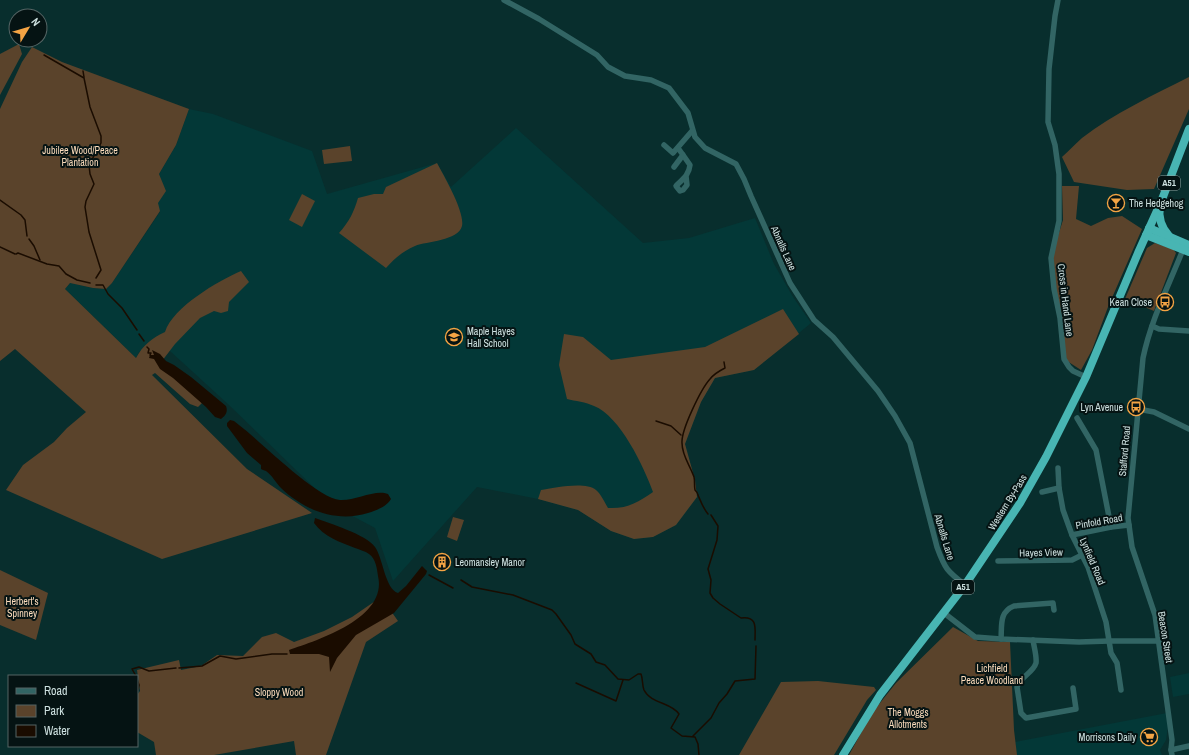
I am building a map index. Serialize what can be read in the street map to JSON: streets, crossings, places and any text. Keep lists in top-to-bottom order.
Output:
{
  "streets": {
    "highway": ["A51", "Western By-Pass"],
    "street": [
      "Abnalls Lane",
      "Cross in Hand Lane",
      "Stafford Road",
      "Pinfold Road",
      "Hayes View",
      "Lynfield Road",
      "Beacon Street"
    ]
  },
  "crossings": [
    ["A51", "Western By-Pass"],
    ["Abnalls Lane", "Western By-Pass"],
    ["Cross in Hand Lane", "Western By-Pass"],
    ["Stafford Road", "Pinfold Road"],
    ["Stafford Road", "Beacon Street"],
    ["Pinfold Road", "Lynfield Road"],
    ["Pinfold Road", "Beacon Street"],
    ["Hayes View", "Lynfield Road"]
  ],
  "parks": [
    "Jubilee Wood/Peace Plantation",
    "Herbert's Spinney",
    "Lichfield Peace Woodland",
    "Sloppy Wood",
    "The Moggs Allotments"
  ],
  "places": {
    "bar": ["The Hedgehog"],
    "bus stop": ["Kean Close", "Lyn Avenue"],
    "school or university": ["Maple Hayes Hall School"],
    "building": ["Leomansley Manor"],
    "supermarket": ["Morrisons Daily"]
  },
  "legend": ["Road", "Park", "Water"],
  "north": "top right"
}
